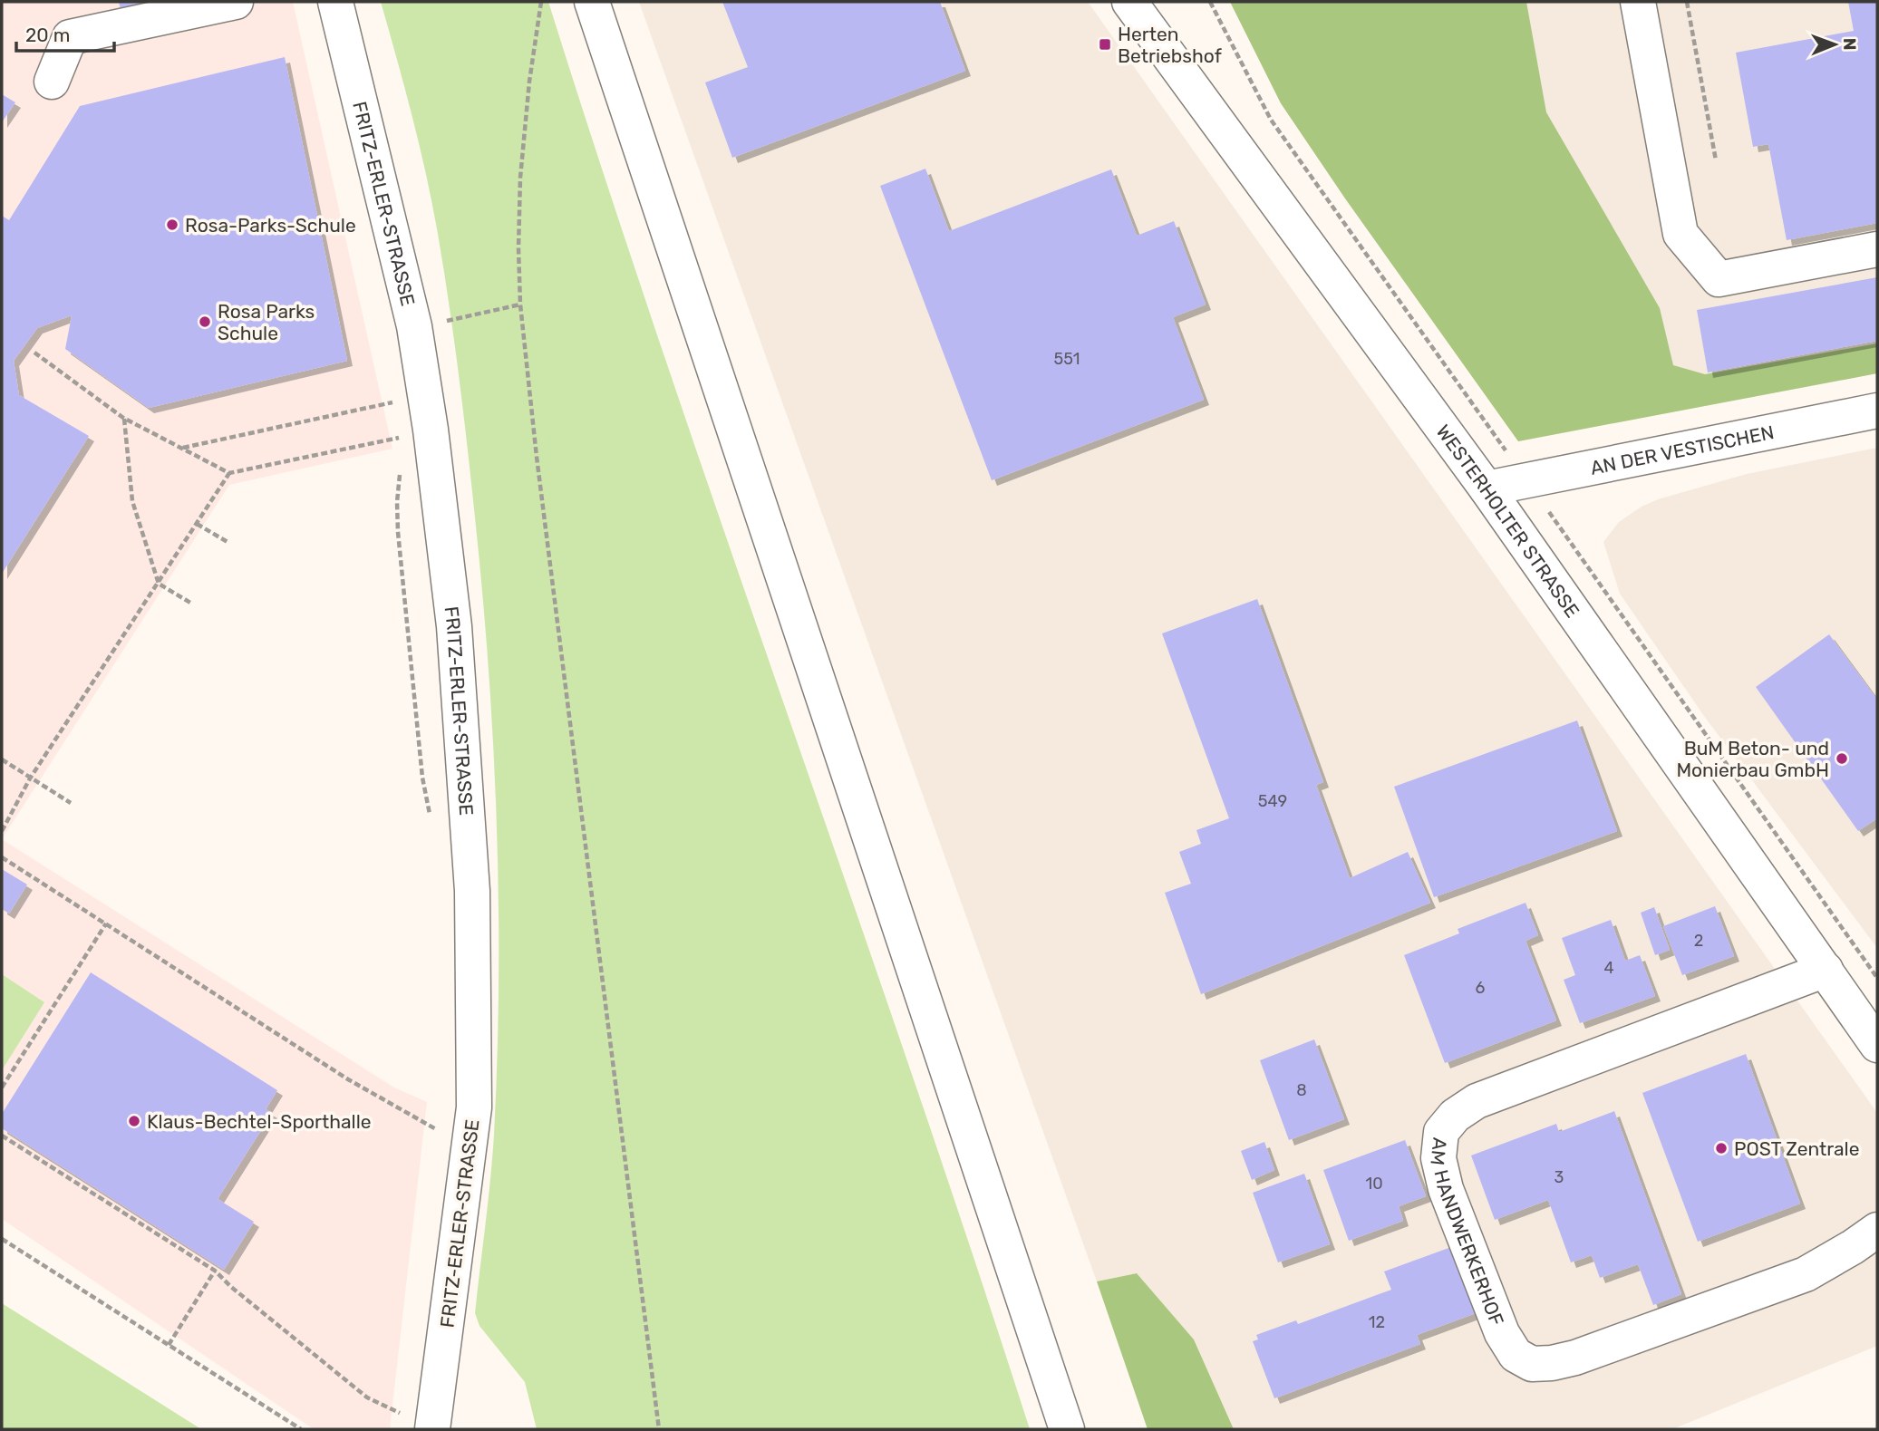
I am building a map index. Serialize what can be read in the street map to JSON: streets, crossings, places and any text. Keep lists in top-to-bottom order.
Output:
{
  "streets": {
    "street": [
      "FRITZ-ERLER-STRASSE",
      "AN DER VESTISCHEN",
      "WESTERHOLTER STRASSE",
      "AM HANDWERKERHOF"
    ]
  },
  "crossings": [
    ["AN DER VESTISCHEN", "WESTERHOLTER STRASSE"],
    ["WESTERHOLTER STRASSE", "AM HANDWERKERHOF"]
  ],
  "places": {
    "transit": ["Herten Betriebshof"],
    "other": [
      "Rosa-Parks-Schule",
      "Rosa Parks Schule",
      "BuM Beton- und Monierbau GmbH",
      "Klaus-Bechtel-Sporthalle",
      "POST Zentrale"
    ]
  },
  "house_numbers": [
    "551",
    "549",
    "2",
    "4",
    "6",
    "8",
    "3",
    "10",
    "12"
  ],
  "scale_bar": "20 m",
  "north": "right"
}
